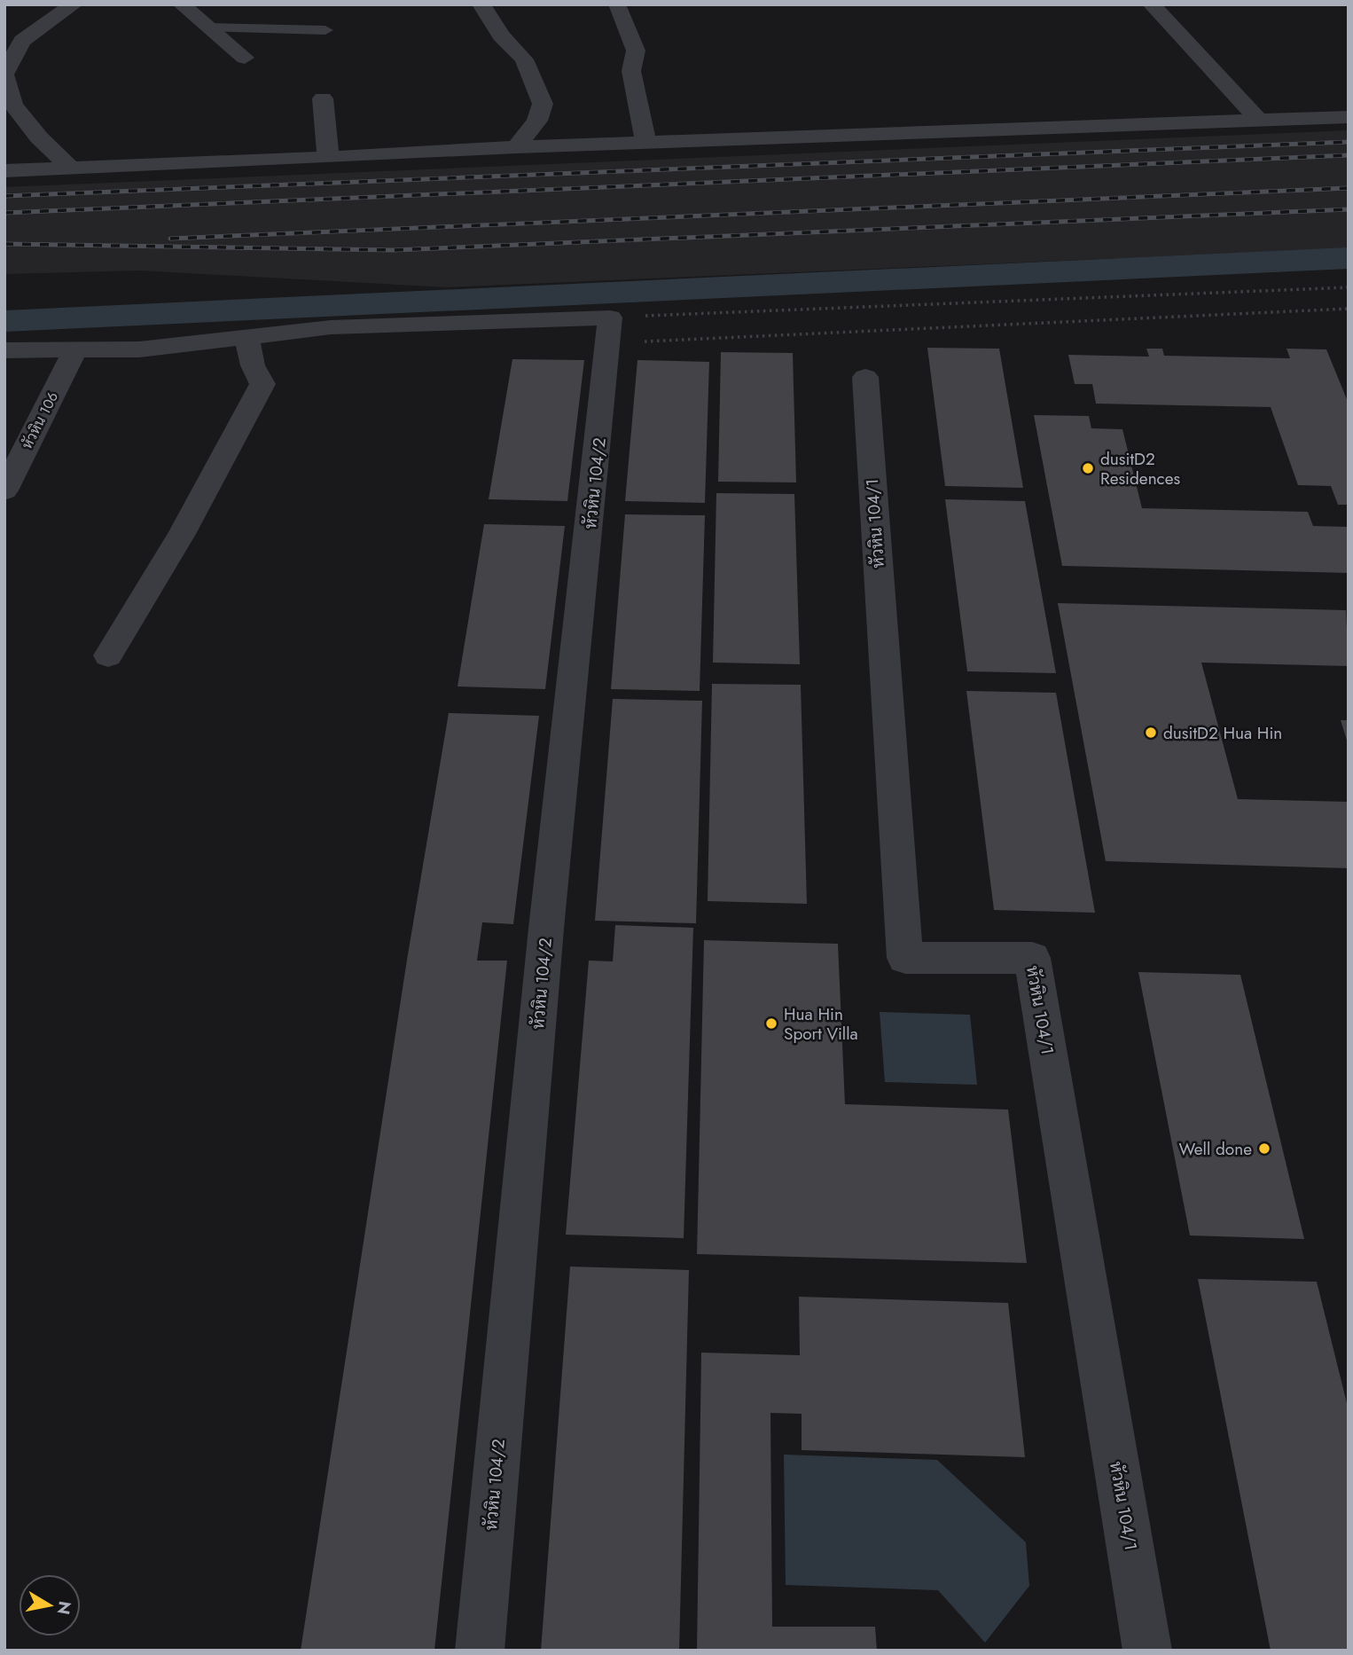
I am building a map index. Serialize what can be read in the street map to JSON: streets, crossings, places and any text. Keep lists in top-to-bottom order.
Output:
{
  "streets": {
    "street": ["หัวหิน 106", "หัวหิน 104/2", "หัวหิน 104/1"]
  },
  "places": [
    "dusitD2 Residences",
    "dusitD2 Hua Hin",
    "Hua Hin Sport Villa",
    "Well done"
  ],
  "north": "right"
}
